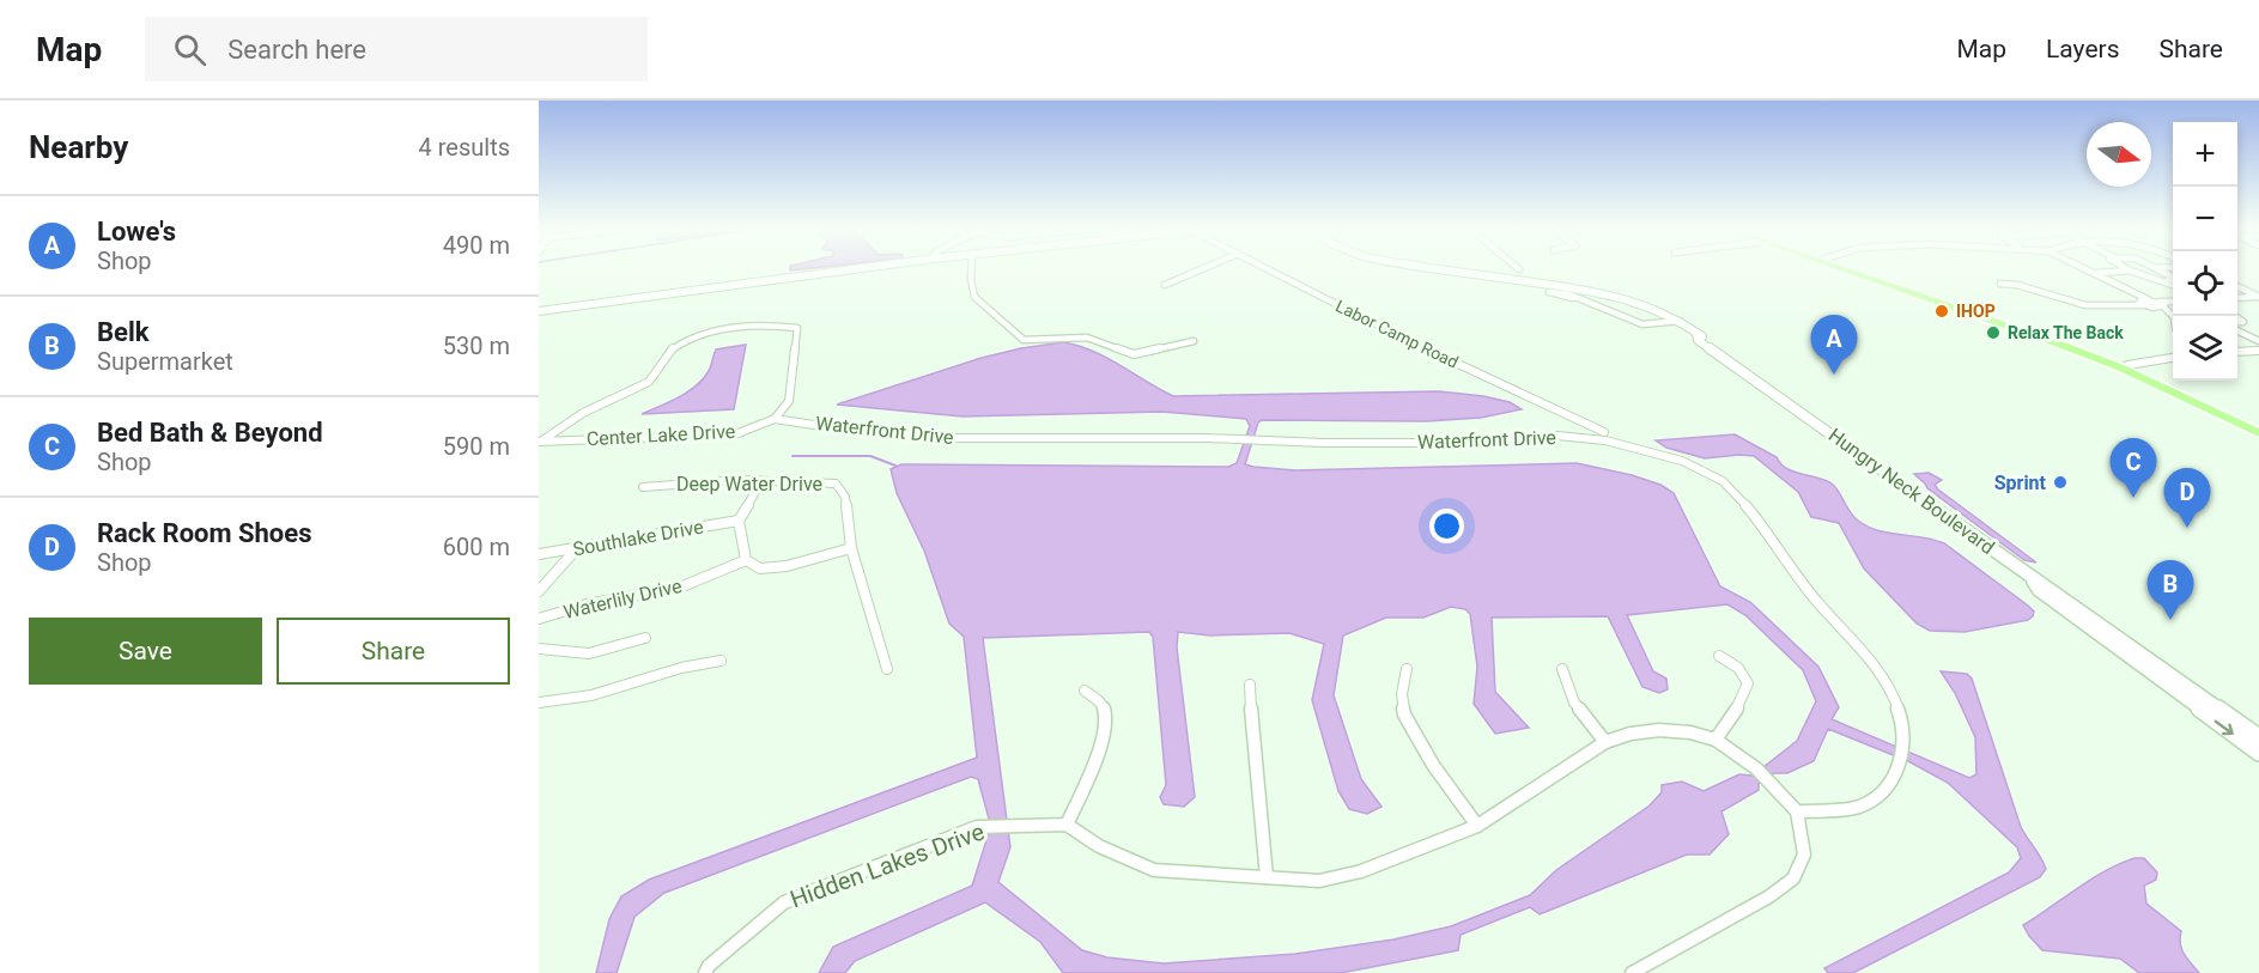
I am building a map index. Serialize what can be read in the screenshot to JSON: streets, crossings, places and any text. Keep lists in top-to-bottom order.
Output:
{
  "streets": {
    "main road": ["Hungry Neck Boulevard"],
    "street": [
      "Labor Camp Road",
      "Waterfront Drive",
      "Center Lake Drive",
      "Deep Water Drive",
      "Southlake Drive",
      "Waterlily Drive",
      "Hidden Lakes Drive"
    ]
  },
  "crossings": [
    ["Waterfront Drive", "Center Lake Drive"],
    ["Deep Water Drive", "Southlake Drive"],
    ["Deep Water Drive", "Waterlily Drive"],
    ["Southlake Drive", "Waterlily Drive"]
  ],
  "places": ["IHOP", "Relax The Back", "Sprint"],
  "north": "right",
  "page": {
    "header": "Map",
    "search": "Search here",
    "nav": ["Map", "Layers", "Share"],
    "heading": ["Nearby", "4 results"],
    "map_buttons": ["+", "−"],
    "list": [
      {
        "mark": "A",
        "name": "Lowe's",
        "note": "Shop",
        "value": "490 m"
      },
      {
        "mark": "B",
        "name": "Belk",
        "note": "Supermarket",
        "value": "530 m"
      },
      {
        "mark": "C",
        "name": "Bed Bath & Beyond",
        "note": "Shop",
        "value": "590 m"
      },
      {
        "mark": "D",
        "name": "Rack Room Shoes",
        "note": "Shop",
        "value": "600 m"
      }
    ],
    "pins": [
      "A",
      "C",
      "D",
      "B"
    ],
    "buttons": ["Save", "Share"]
  }
}
